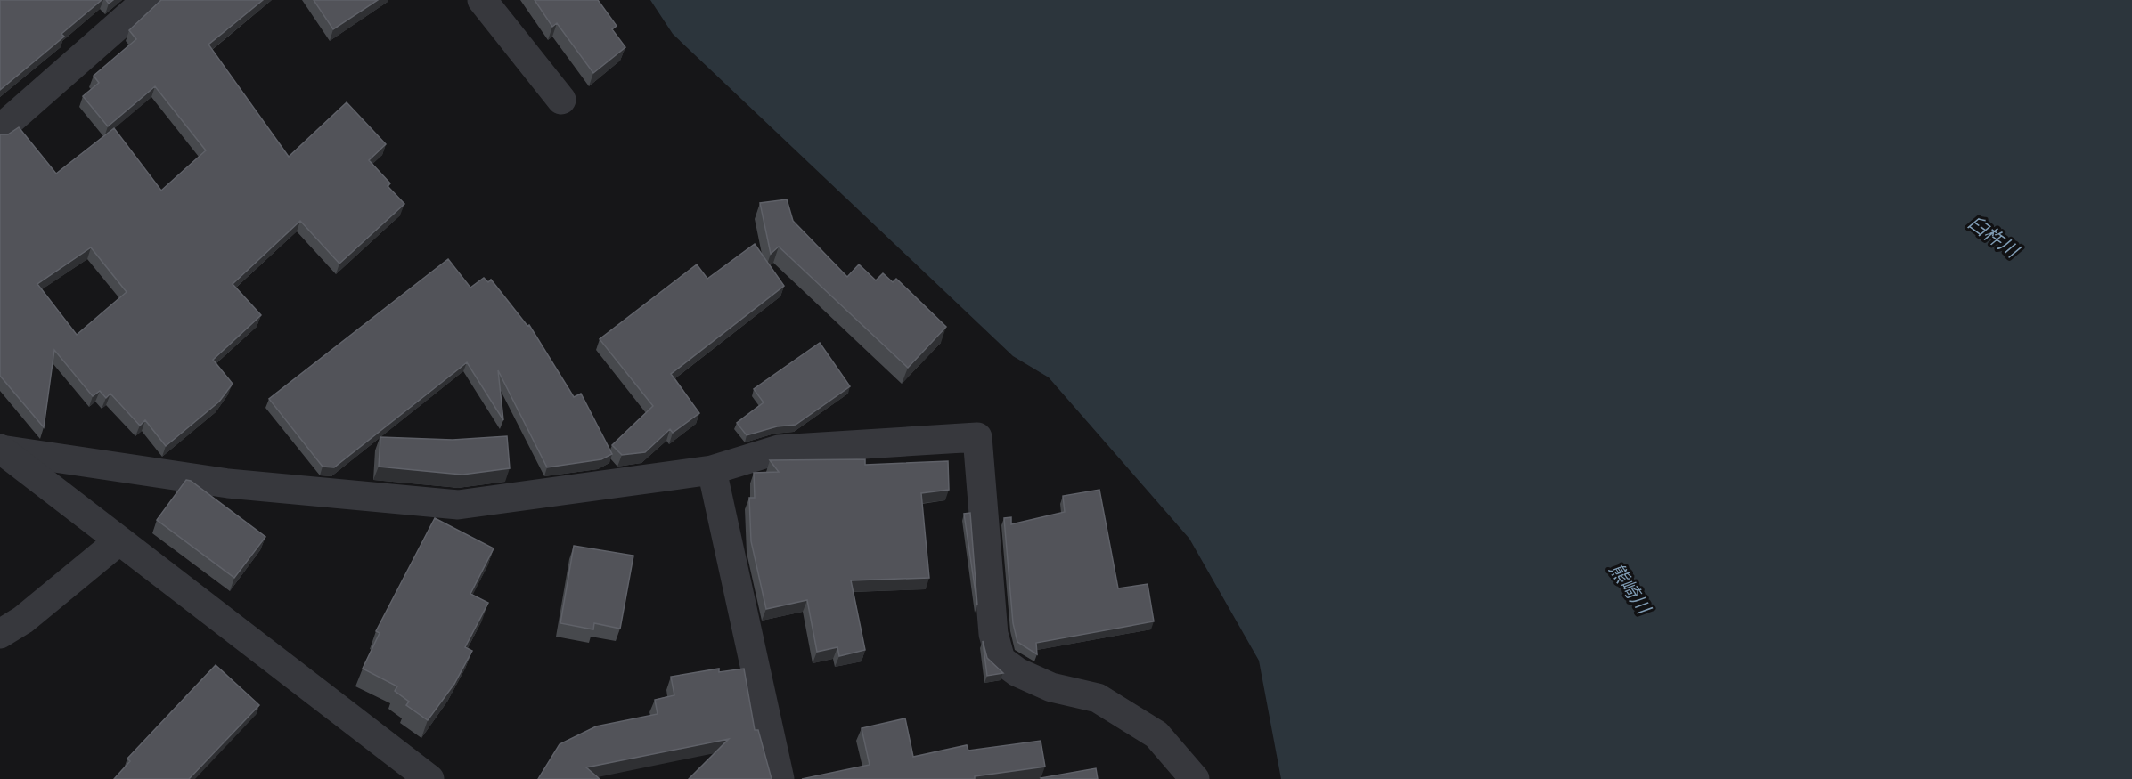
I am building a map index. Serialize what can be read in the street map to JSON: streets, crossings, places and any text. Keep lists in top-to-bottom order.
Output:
{
  "water": ["臼杵川", "熊崎川"]
}
